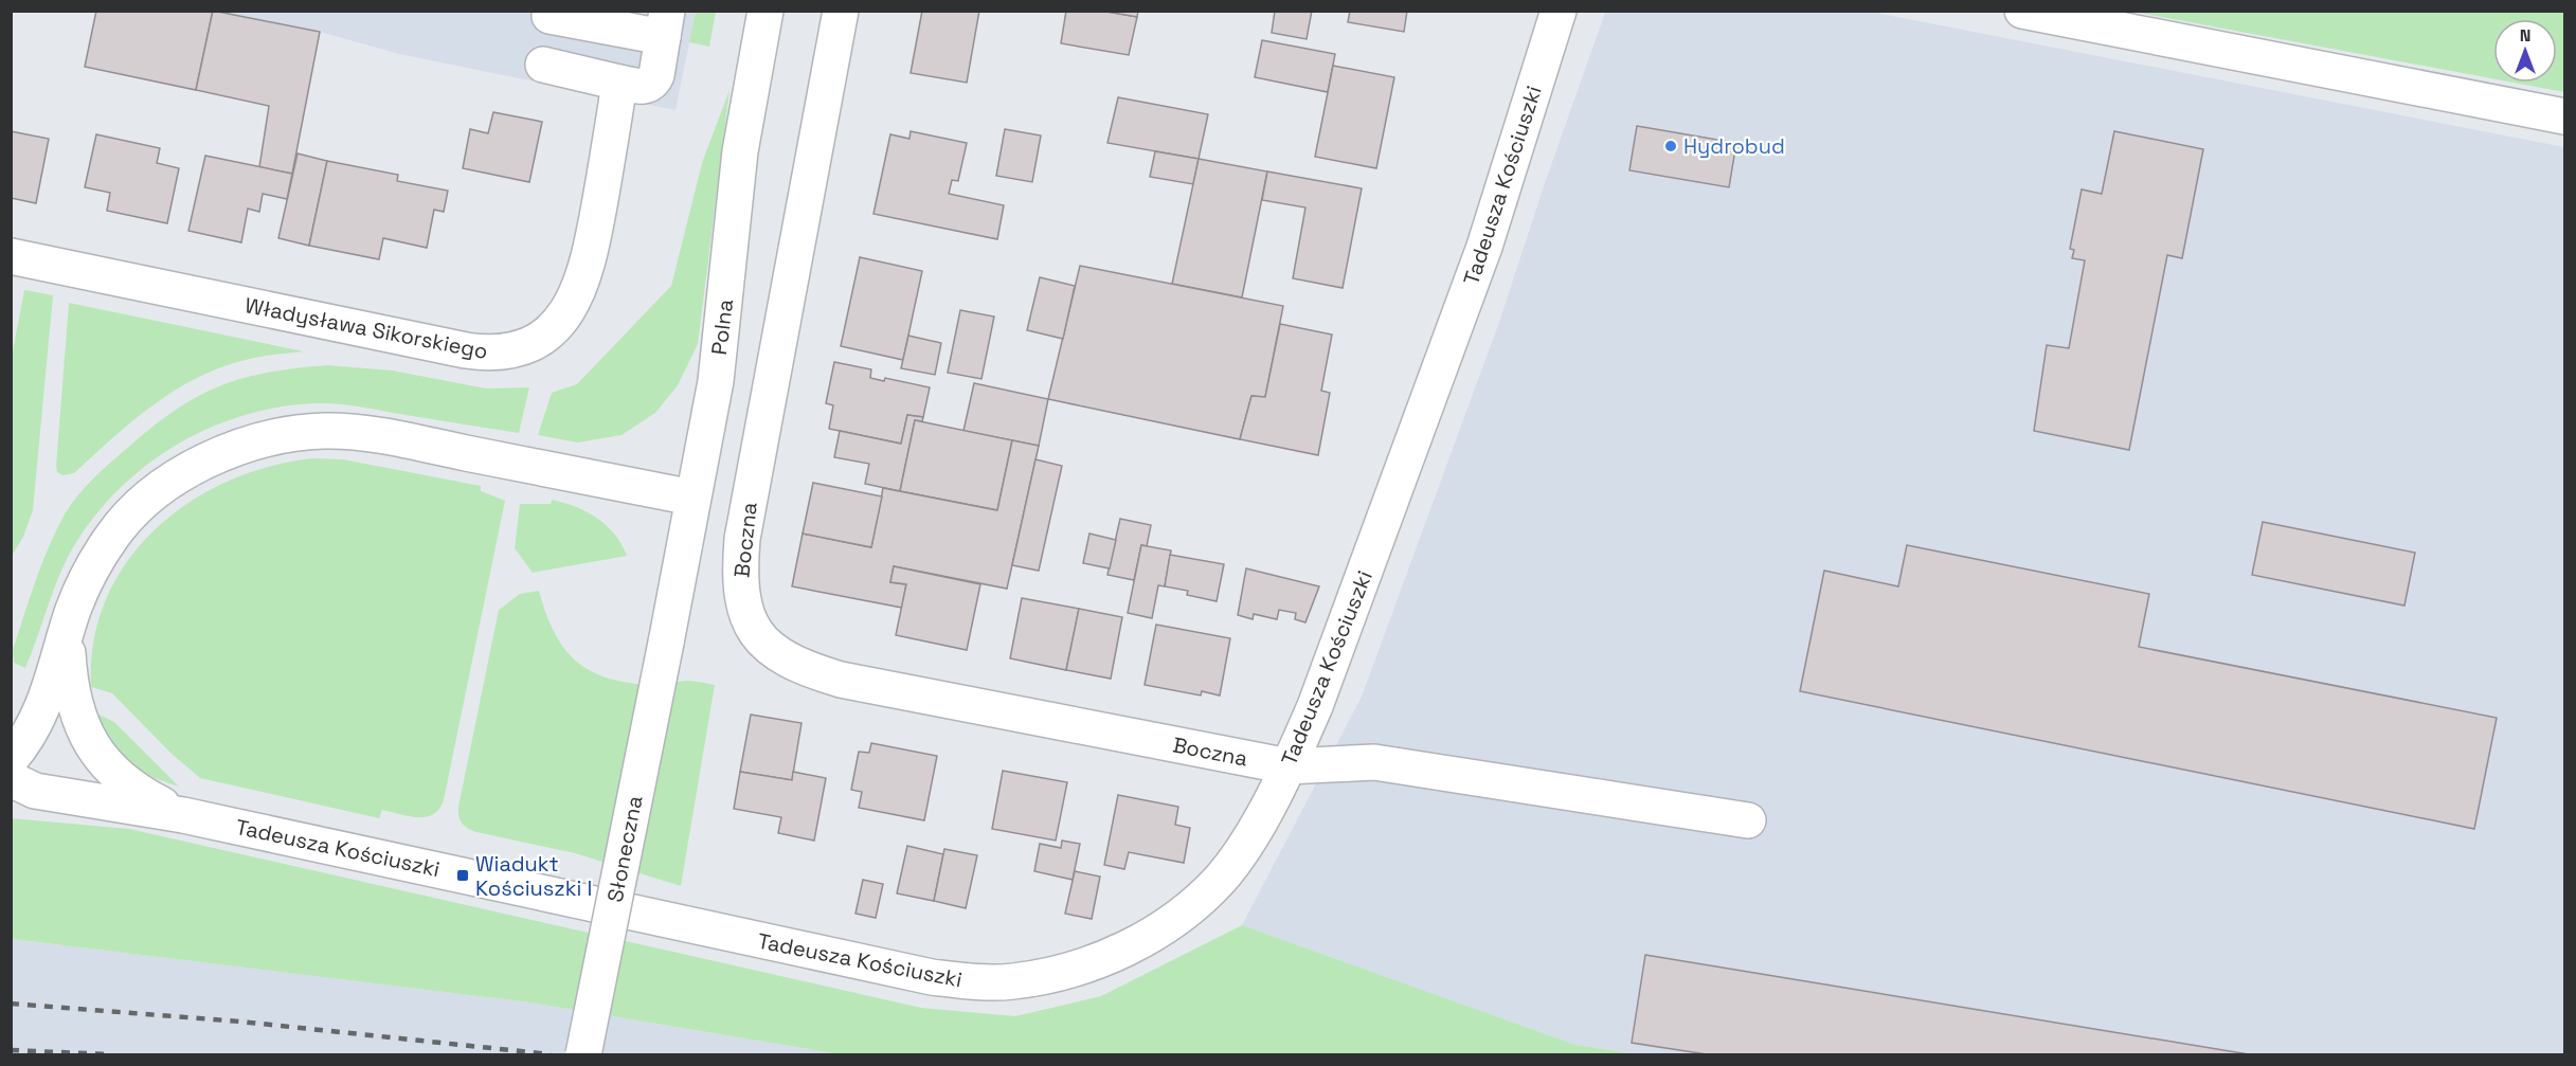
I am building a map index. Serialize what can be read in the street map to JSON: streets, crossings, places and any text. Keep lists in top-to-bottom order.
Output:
{
  "streets": {
    "street": [
      "Tadeusza Kościuszki",
      "Polna",
      "Władysława Sikorskiego",
      "Boczna",
      "Słoneczna"
    ]
  },
  "crossings": [
    ["Tadeusza Kościuszki", "Boczna"],
    ["Polna", "Słoneczna"]
  ],
  "places": {
    "other": ["Hydrobud"],
    "transit": ["Wiadukt Kościuszki I"]
  },
  "north": "top"
}
